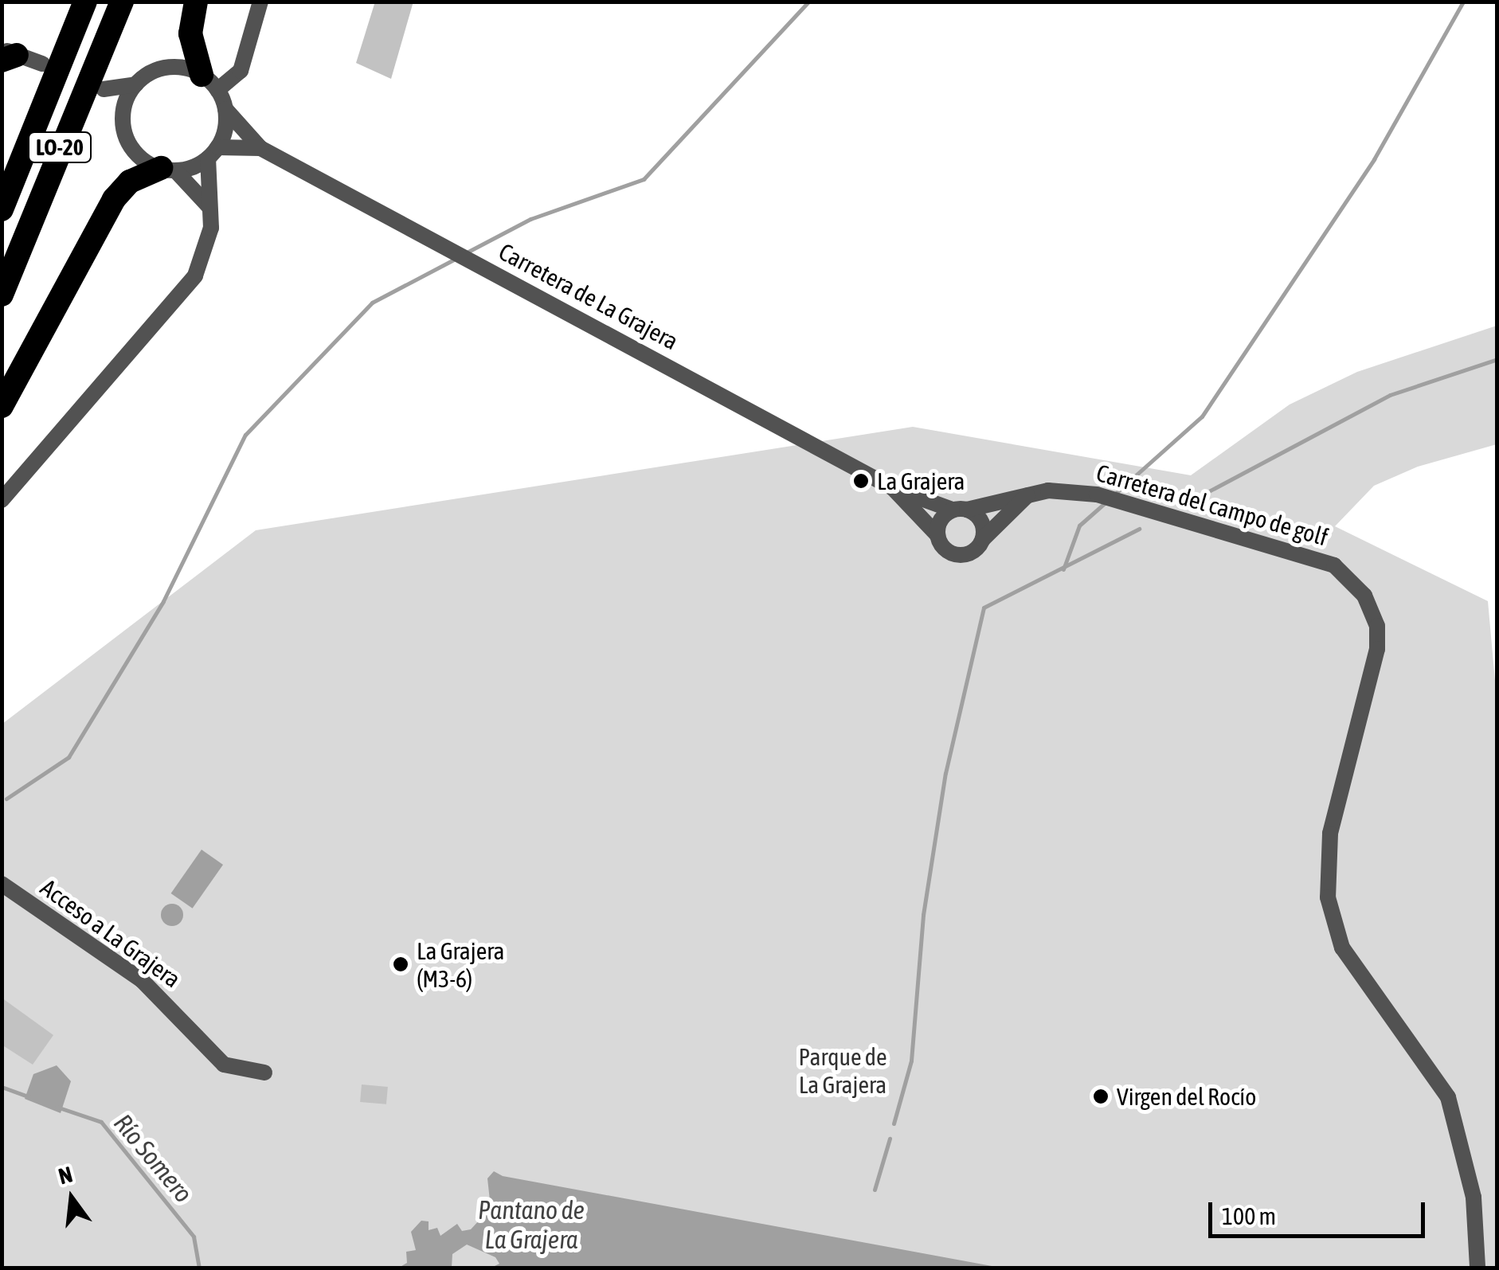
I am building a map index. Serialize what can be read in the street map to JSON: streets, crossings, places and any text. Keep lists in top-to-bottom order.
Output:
{
  "streets": {
    "highway": ["LO-20"],
    "street": ["Carretera de La Grajera", "Carretera del campo de golf", "Acceso a La Grajera"]
  },
  "crossings": [
    ["Carretera de La Grajera", "Carretera del campo de golf"]
  ],
  "water": ["Río Somero", "Pantano de La Grajera"],
  "parks": ["Parque de La Grajera"],
  "places": ["La Grajera", "La Grajera (M3-6)", "Virgen del Rocío"],
  "scale_bar": "100 m",
  "north": "top"
}
